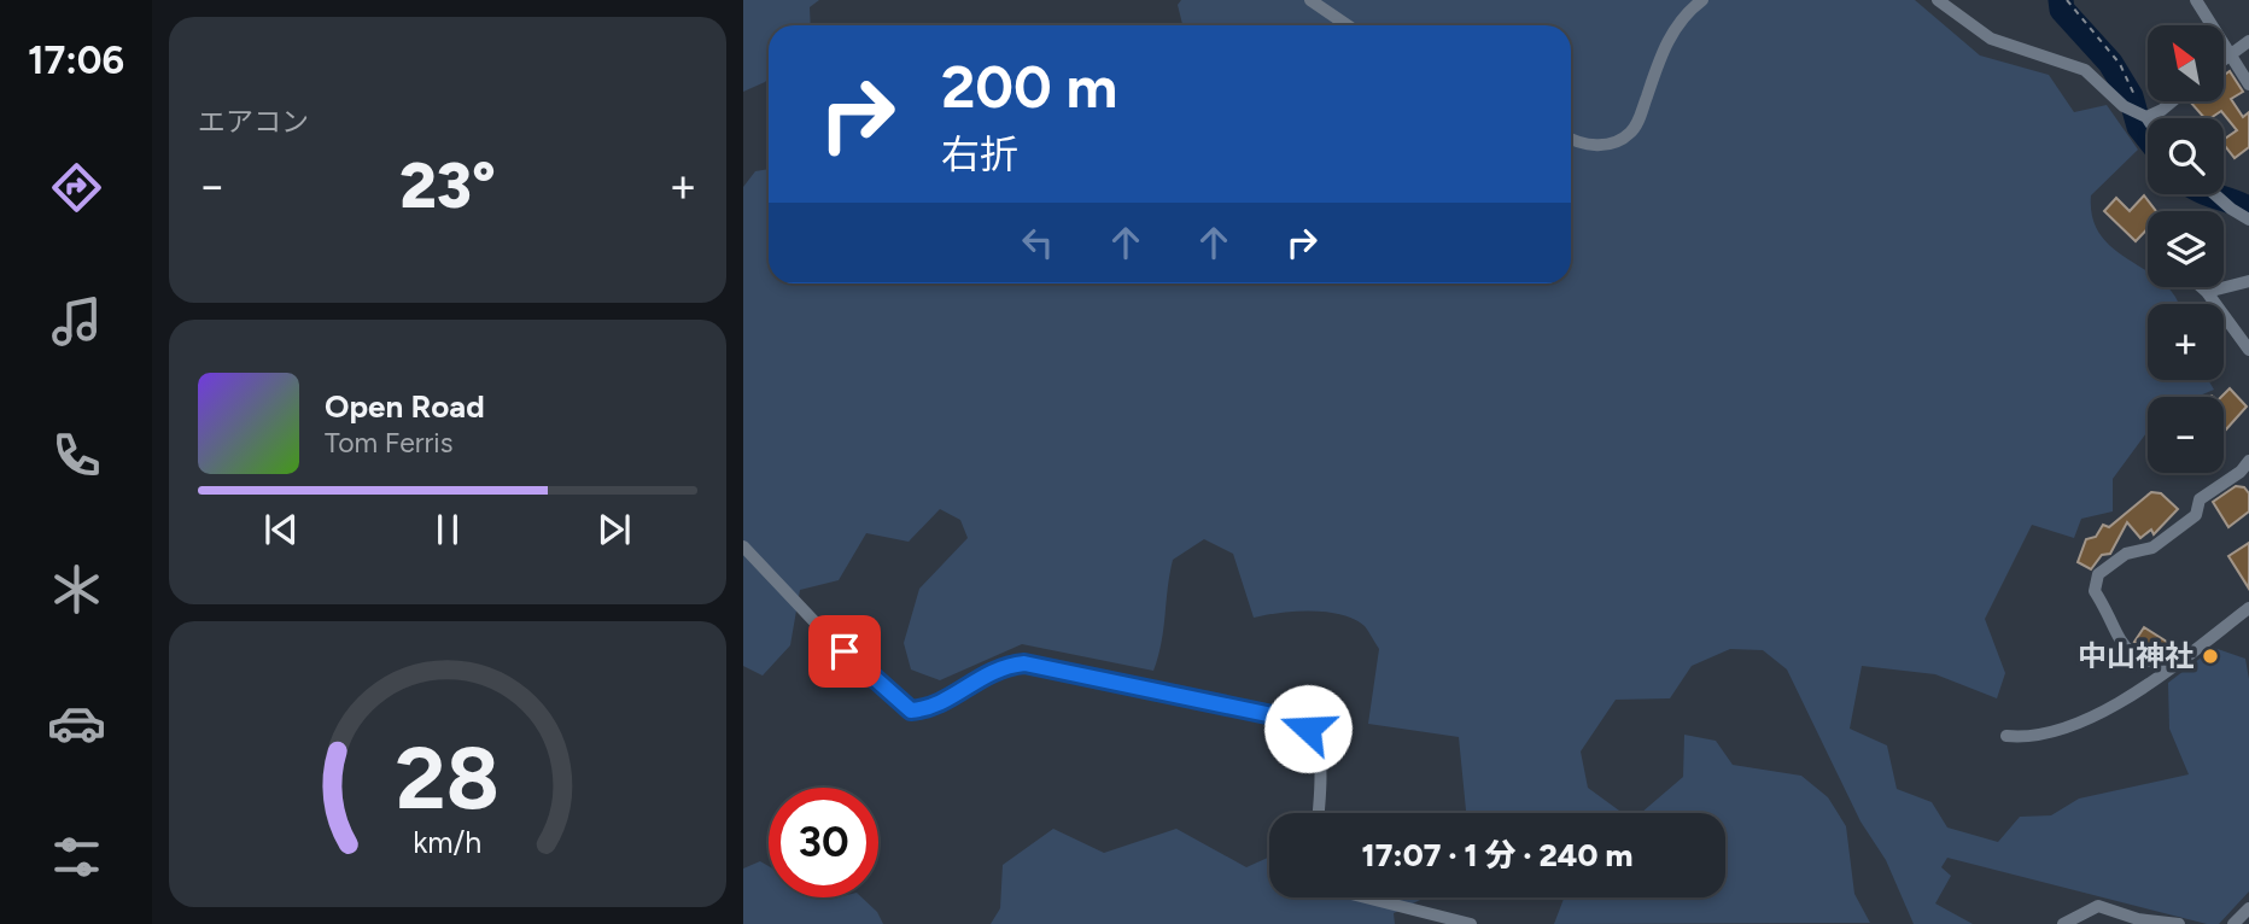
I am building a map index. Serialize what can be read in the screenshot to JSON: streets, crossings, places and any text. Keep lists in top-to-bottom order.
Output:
{
  "places": ["中山神社"],
  "north": "top left",
  "page": {
    "tabs": "17:06",
    "tile": "エアコン",
    "map_buttons": ["+", "−"],
    "turn": ["200 m", "右折"],
    "heat": ["−", "23°", "+"],
    "song": ["Open Road", "Tom Ferris"],
    "limit": "30",
    "trip": "17:07 · 1 分 · 240 m",
    "gauge": ["28", "km/h"]
  }
}
